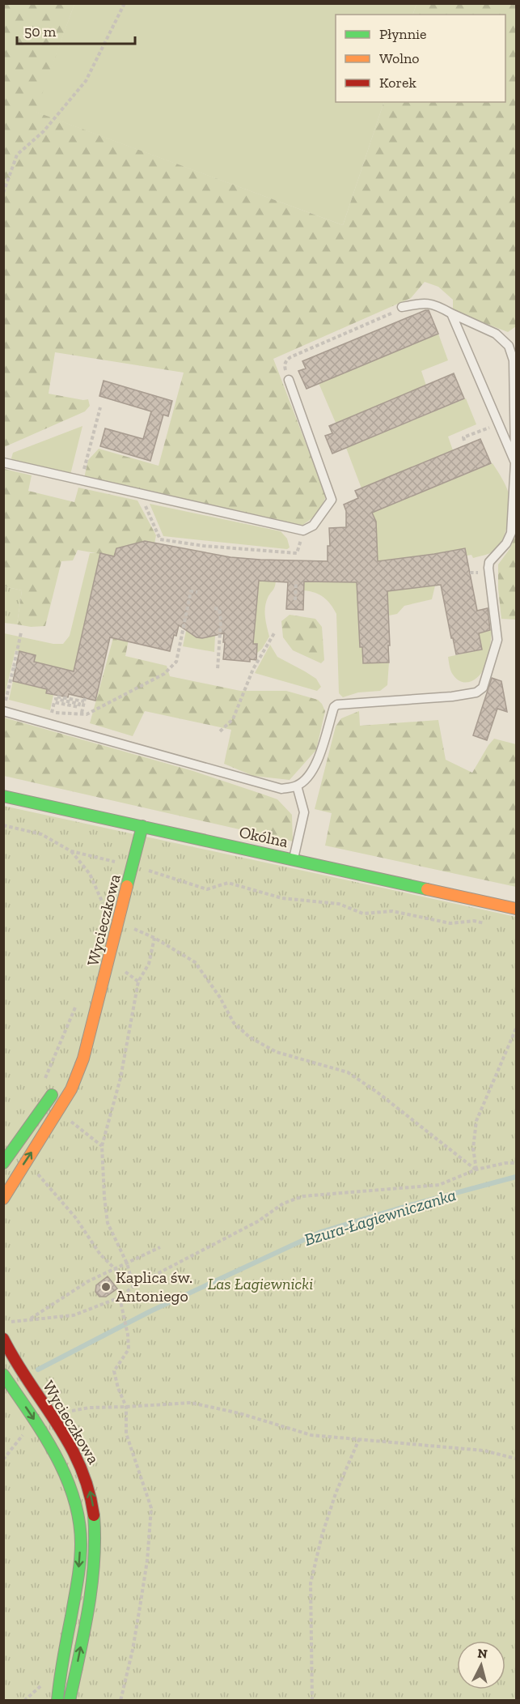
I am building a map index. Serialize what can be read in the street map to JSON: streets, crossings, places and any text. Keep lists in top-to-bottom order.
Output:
{
  "streets": {
    "street": ["Okólna", "Wycieczkowa"]
  },
  "crossings": [
    ["Okólna", "Wycieczkowa"]
  ],
  "water": ["Bzura-Łagiewniczanka"],
  "parks": ["Las Łagiewnicki"],
  "places": ["Kaplica św. Antoniego"],
  "legend": ["Płynnie", "Wolno", "Korek"],
  "scale_bar": "50 m",
  "north": "top"
}
